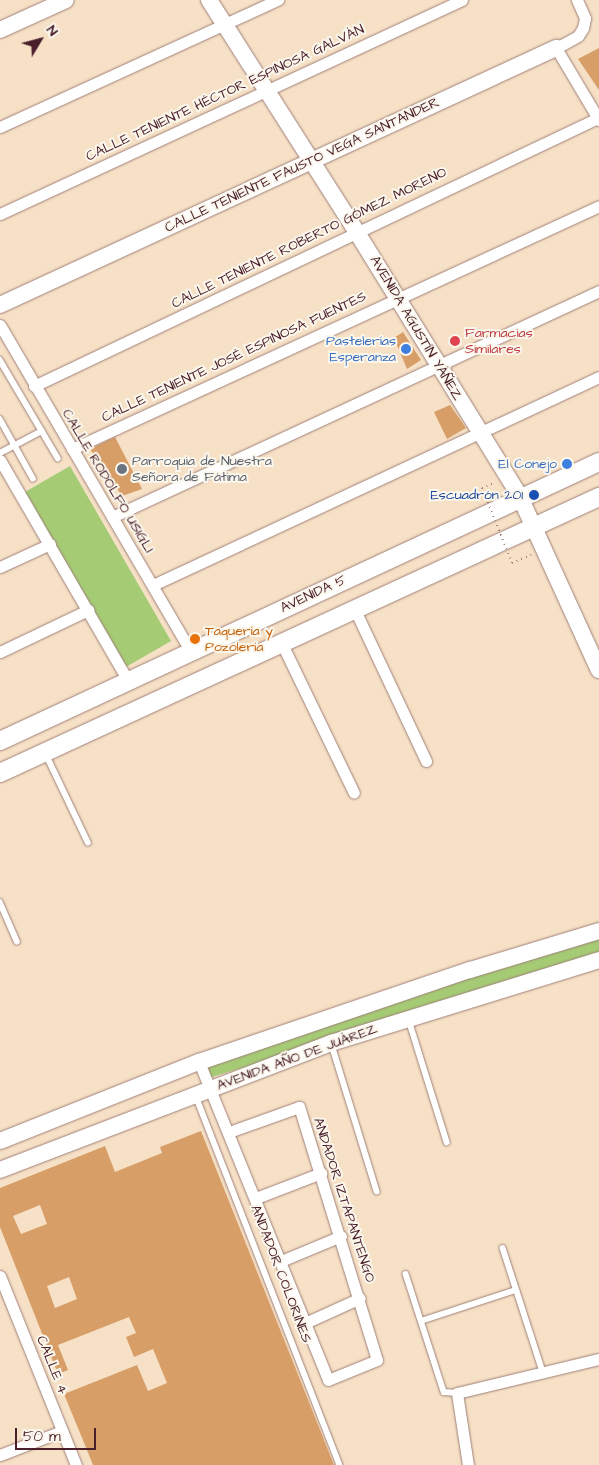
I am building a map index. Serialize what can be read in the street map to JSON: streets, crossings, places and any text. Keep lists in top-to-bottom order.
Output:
{
  "streets": {
    "main road": ["AVENIDA 5"],
    "street": [
      "CALLE TENIENTE HÉCTOR ESPINOSA GALVÁN",
      "CALLE TENIENTE FAUSTO VEGA SANTANDER",
      "CALLE TENIENTE ROBERTO GÓMEZ MORENO",
      "AVENIDA AGUSTÍN YÁÑEZ",
      "CALLE TENIENTE JOSÉ ESPINOSA FUENTES",
      "CALLE RODOLFO USIGLI",
      "AVENIDA AÑO DE JUÁREZ",
      "ANDADOR IZTAPANTENGO",
      "ANDADOR COLORINES",
      "CALLE 4"
    ]
  },
  "crossings": [
    ["CALLE TENIENTE HÉCTOR ESPINOSA GALVÁN", "AVENIDA AGUSTÍN YÁÑEZ"],
    ["CALLE TENIENTE FAUSTO VEGA SANTANDER", "AVENIDA AGUSTÍN YÁÑEZ"],
    ["CALLE TENIENTE ROBERTO GÓMEZ MORENO", "AVENIDA AGUSTÍN YÁÑEZ"],
    ["CALLE TENIENTE ROBERTO GÓMEZ MORENO", "CALLE RODOLFO USIGLI"],
    ["AVENIDA AGUSTÍN YÁÑEZ", "CALLE TENIENTE JOSÉ ESPINOSA FUENTES"],
    ["AVENIDA AGUSTÍN YÁÑEZ", "AVENIDA 5"],
    ["CALLE TENIENTE JOSÉ ESPINOSA FUENTES", "CALLE RODOLFO USIGLI"],
    ["CALLE RODOLFO USIGLI", "AVENIDA 5"],
    ["AVENIDA AÑO DE JUÁREZ", "ANDADOR COLORINES"],
    ["ANDADOR IZTAPANTENGO", "ANDADOR COLORINES"]
  ],
  "places": [
    "Farmacias Similares",
    "Pastelerías Esperanza",
    "El Conejo",
    "Parroquia de Nuestra Señora de Fátima",
    "Escuadrón 201",
    "Taquería y Pozolería"
  ],
  "scale_bar": "50 m",
  "north": "top right"
}
